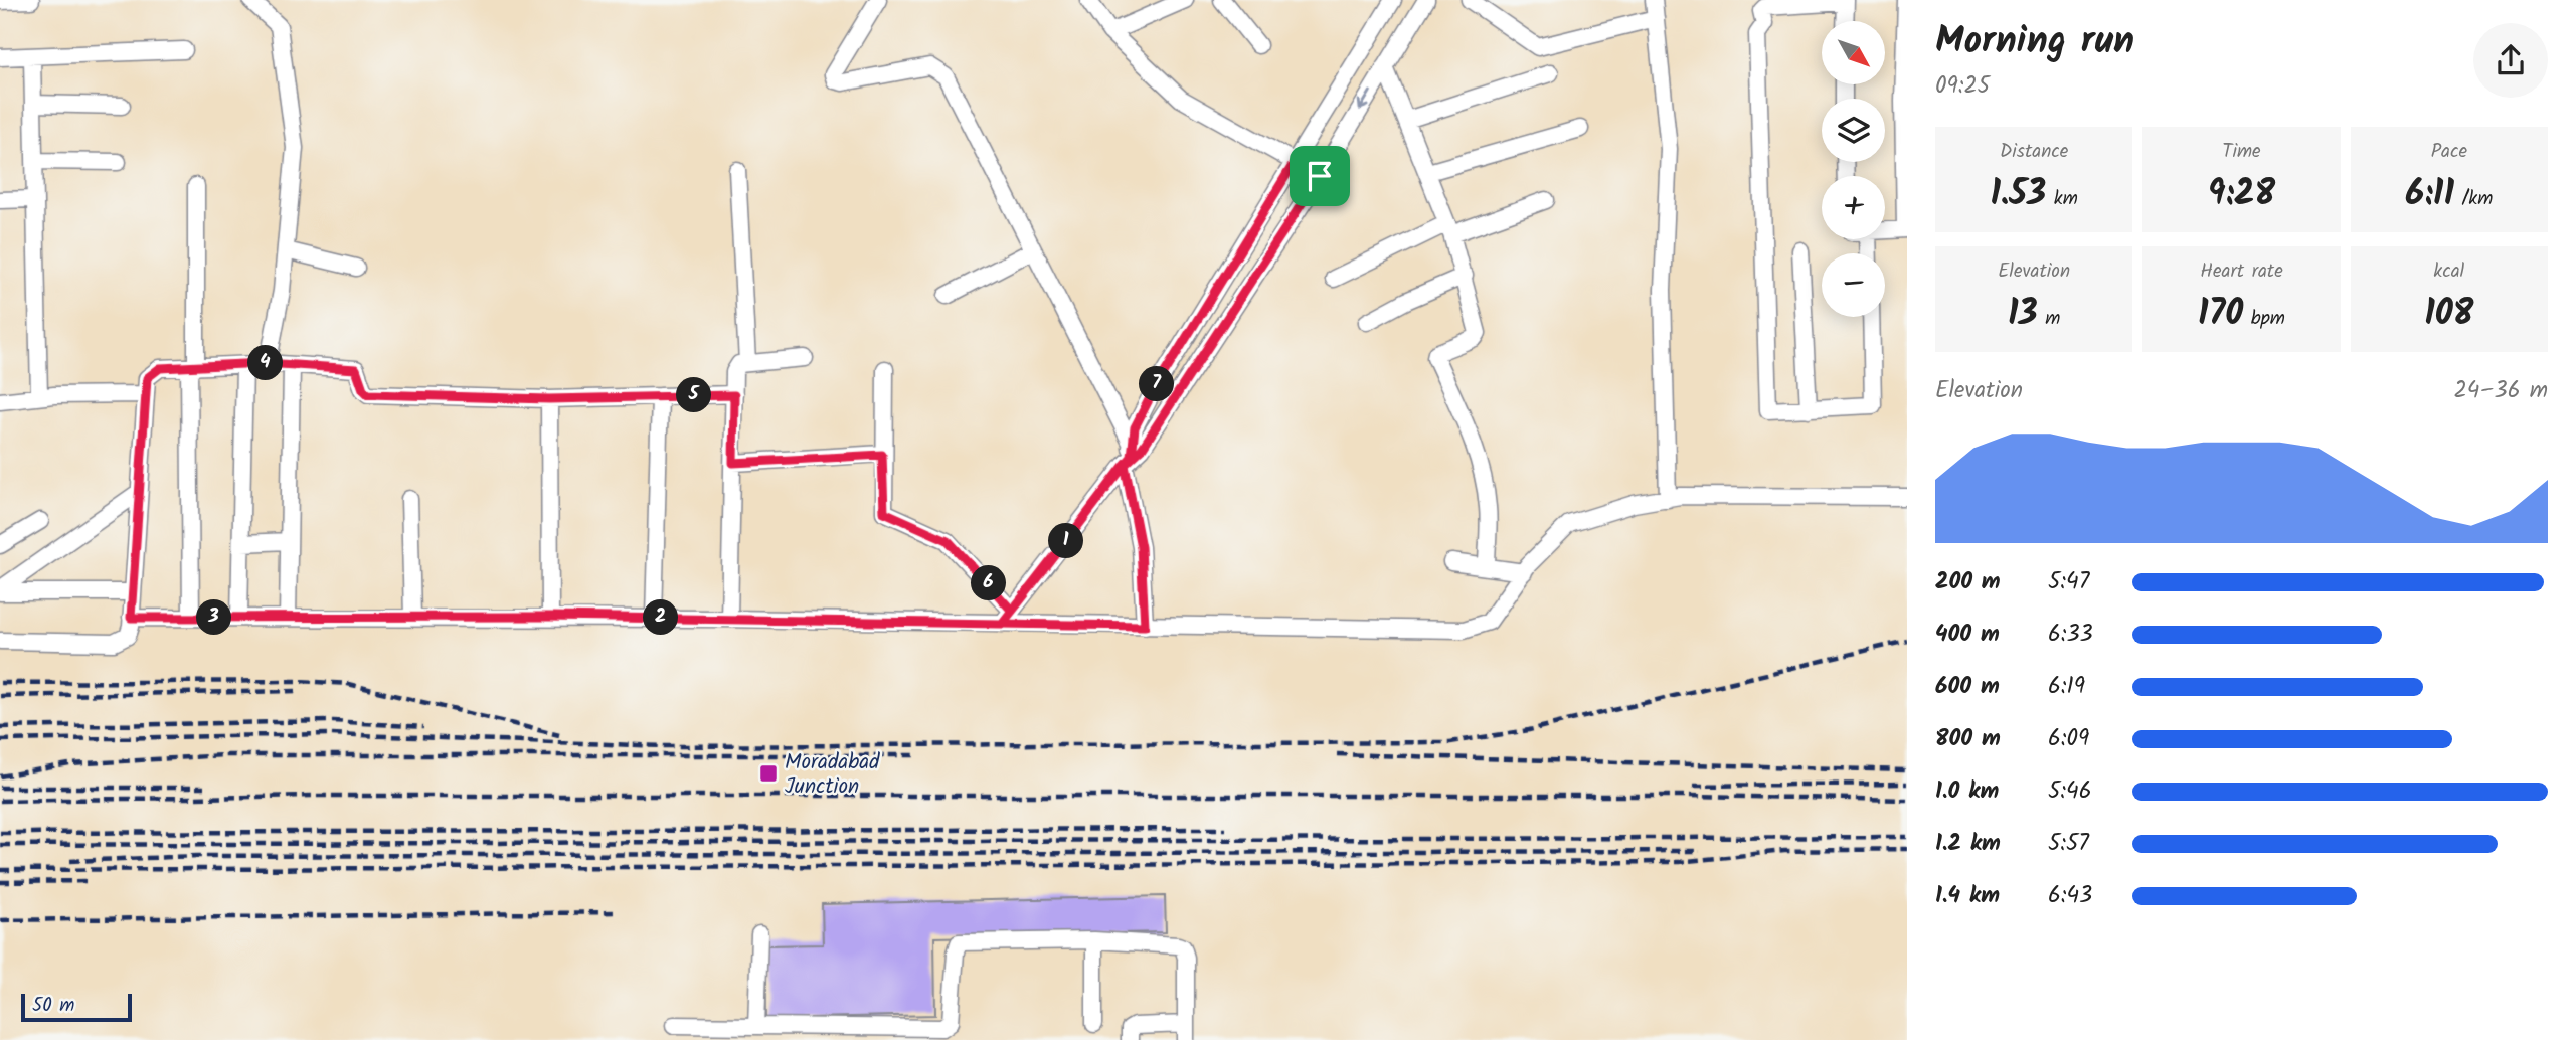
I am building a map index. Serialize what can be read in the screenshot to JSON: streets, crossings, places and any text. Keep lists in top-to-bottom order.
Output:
{
  "places": {
    "transit": ["Moradabad Junction"]
  },
  "scale_bar": "50 m",
  "north": "bottom right",
  "page": {
    "heading": ["Morning run", "09:25"],
    "map_buttons": ["+", "−"],
    "stats": [
      ["Distance", "1.53 km"],
      ["Time", "9:28"],
      ["Pace", "6:11 /km"],
      ["Elevation", "13 m"],
      ["Heart rate", "170 bpm"],
      ["kcal", "108"]
    ],
    "pins": [
      "4",
      "7",
      "5",
      "1",
      "6",
      "2",
      "3"
    ],
    "chart": ["Elevation", "24–36 m"],
    "list": [
      {
        "name": "200 m",
        "note": "5:47"
      },
      {
        "name": "400 m",
        "note": "6:33"
      },
      {
        "name": "600 m",
        "note": "6:19"
      },
      {
        "name": "800 m",
        "note": "6:09"
      },
      {
        "name": "1.0 km",
        "note": "5:46"
      },
      {
        "name": "1.2 km",
        "note": "5:57"
      },
      {
        "name": "1.4 km",
        "note": "6:43"
      }
    ],
    "scale": "50 m"
  }
}
